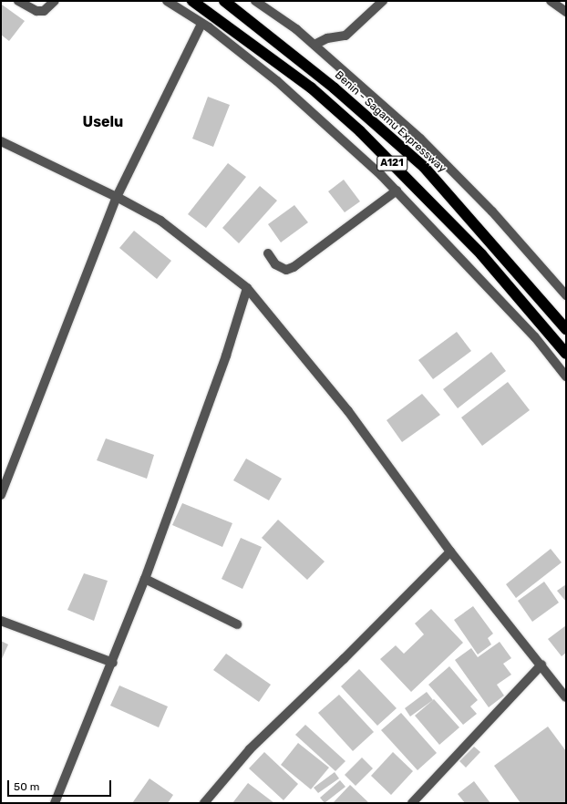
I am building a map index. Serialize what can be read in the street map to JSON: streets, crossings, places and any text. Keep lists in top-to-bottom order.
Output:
{
  "streets": {
    "highway": ["Benin - Sagamu Expressway", "A121"]
  },
  "districts": ["Uselu"],
  "scale_bar": "50 m"
}
